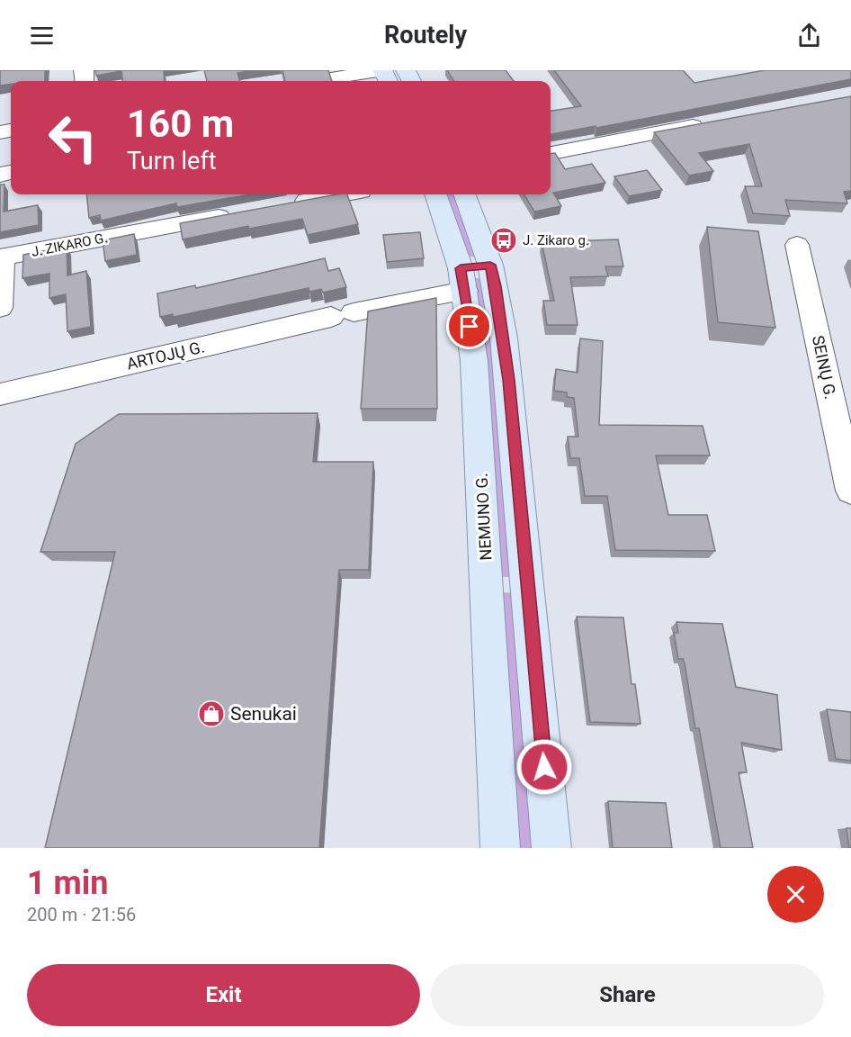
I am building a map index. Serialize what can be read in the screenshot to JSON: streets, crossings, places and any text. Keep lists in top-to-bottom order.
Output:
{
  "streets": {
    "main road": ["NEMUNO G."],
    "street": ["J. ZIKARO G.", "ARTOJŲ G.", "SEINŲ G."]
  },
  "crossings": [
    ["ARTOJŲ G.", "NEMUNO G."]
  ],
  "places": {
    "bus stop": ["J. Zikaro g."],
    "shop": ["Senukai"]
  },
  "page": {
    "header": "Routely",
    "turn": ["160 m", "Turn left"],
    "heading": ["1 min", "200 m · 21:56"],
    "buttons": ["Exit", "Share"]
  }
}
